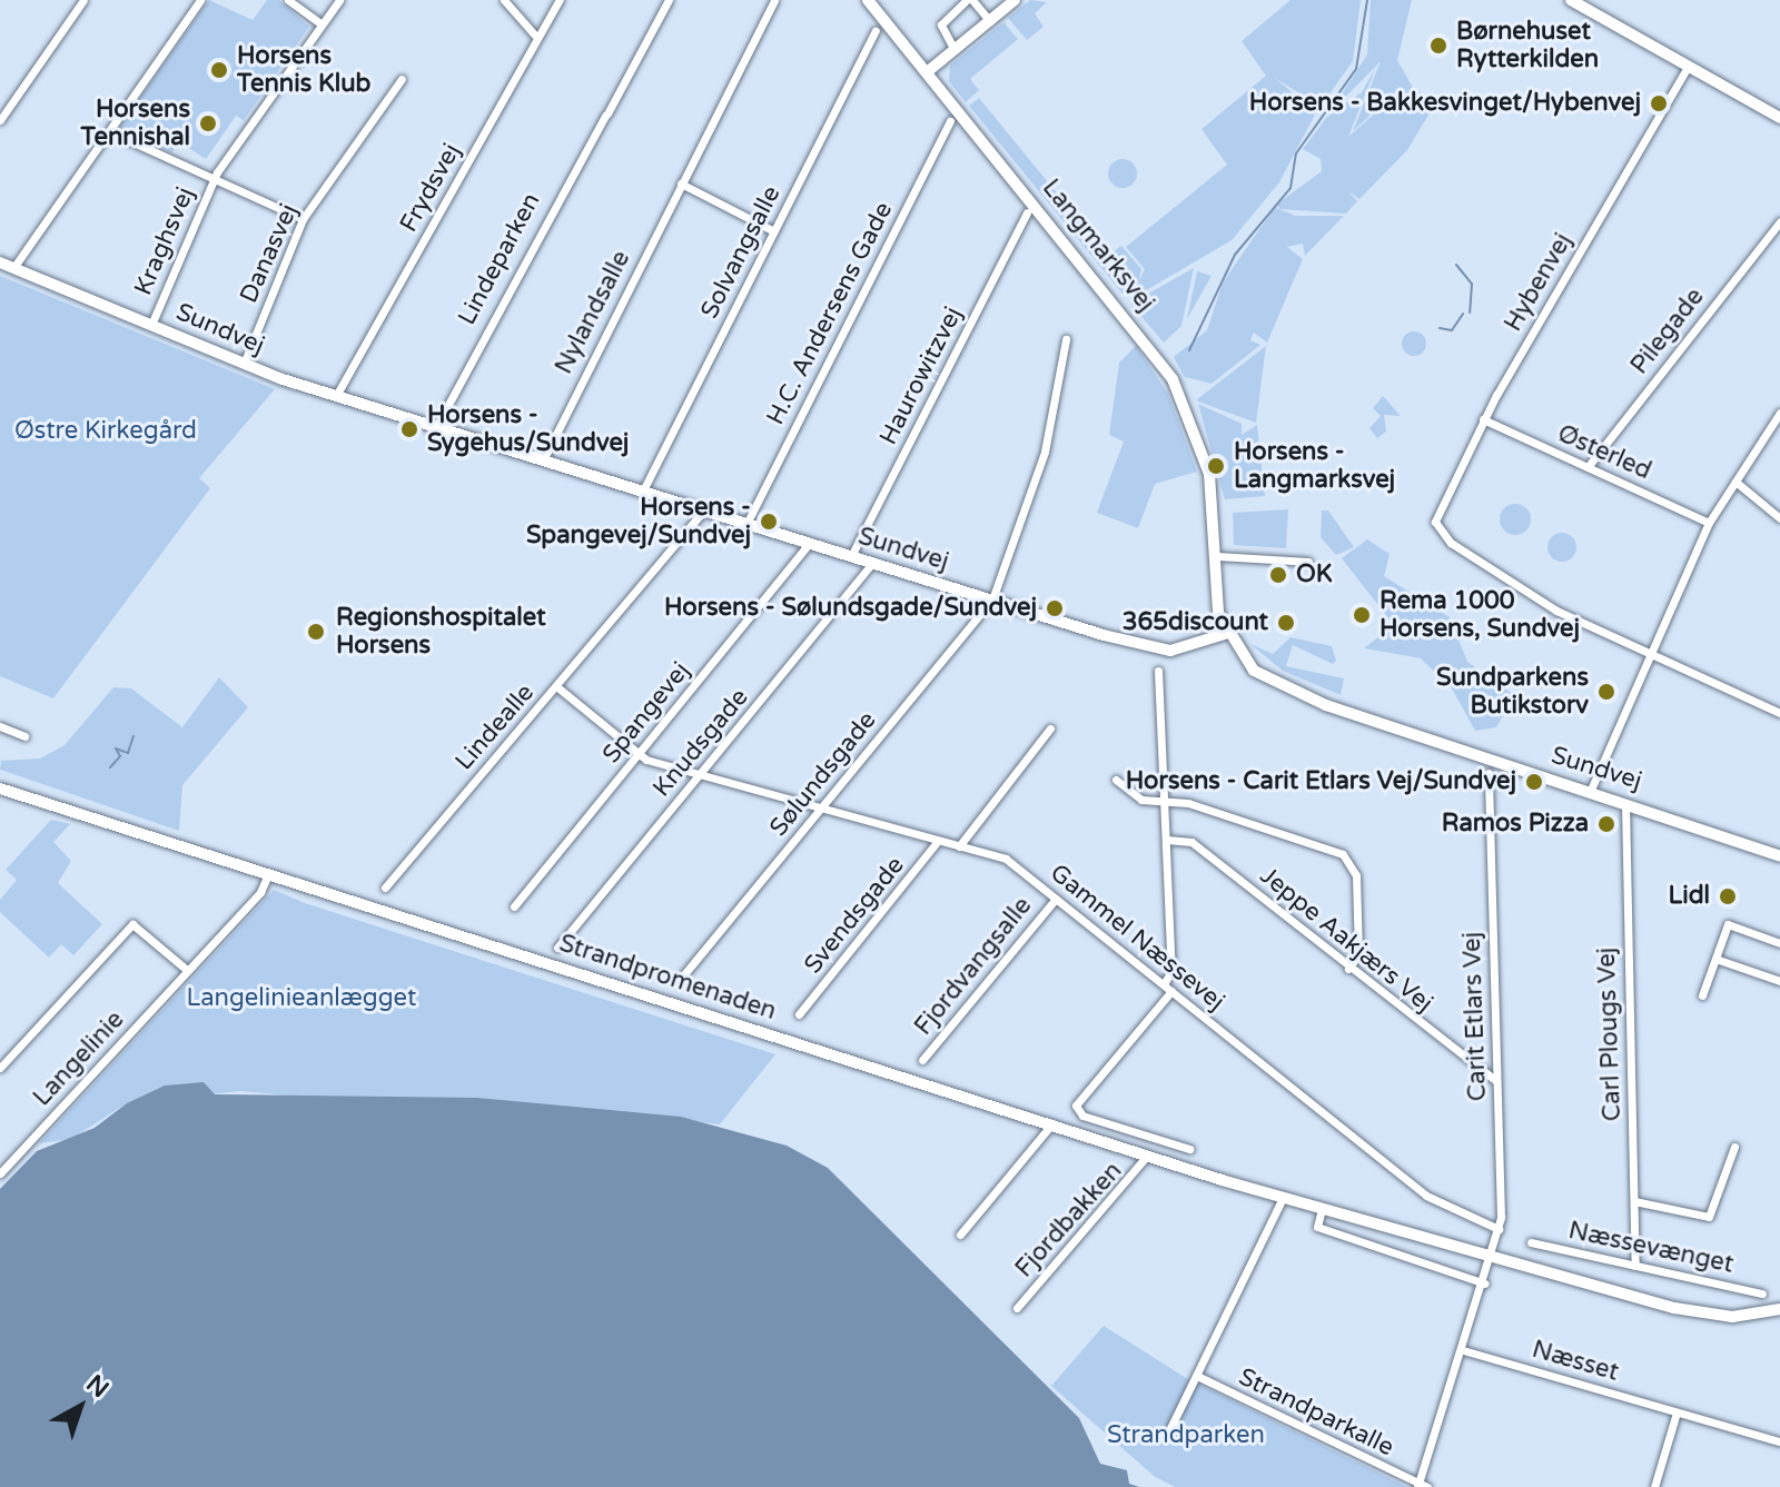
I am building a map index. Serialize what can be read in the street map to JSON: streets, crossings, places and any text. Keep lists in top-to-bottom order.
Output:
{
  "streets": {
    "street": [
      "Frydsvej",
      "Kraghsvej",
      "Langmarksvej",
      "Solvangsalle",
      "Danasvej",
      "Lindeparken",
      "Hybenvej",
      "Nylandsalle",
      "H.C. Andersens Gade",
      "Sundvej",
      "Pilegade",
      "Haurowitzvej",
      "Østerled",
      "Spangevej",
      "Lindealle",
      "Knudsgade",
      "Sølundsgade",
      "Svendsgade",
      "Gammel Næssevej",
      "Jeppe Aakjærs Vej",
      "Fjordvangsalle",
      "Strandpromenaden",
      "Carit Etlars Vej",
      "Carl Plougs Vej",
      "Langelinie",
      "Fjordbakken",
      "Næssevænget",
      "Næsset",
      "Strandparkalle"
    ]
  },
  "crossings": [
    ["Frydsvej", "Sundvej"],
    ["Kraghsvej", "Sundvej"],
    ["Langmarksvej", "Sundvej"],
    ["Solvangsalle", "Sundvej"],
    ["Danasvej", "Sundvej"],
    ["Lindeparken", "Sundvej"],
    ["Hybenvej", "Østerled"],
    ["Nylandsalle", "Sundvej"],
    ["H.C. Andersens Gade", "Sundvej"],
    ["Sundvej", "Haurowitzvej"],
    ["Sundvej", "Spangevej"],
    ["Sundvej", "Lindealle"],
    ["Sundvej", "Knudsgade"],
    ["Sundvej", "Sølundsgade"],
    ["Sundvej", "Carl Plougs Vej"],
    ["Pilegade", "Østerled"],
    ["Spangevej", "Gammel Næssevej"],
    ["Knudsgade", "Gammel Næssevej"],
    ["Sølundsgade", "Gammel Næssevej"],
    ["Svendsgade", "Gammel Næssevej"],
    ["Gammel Næssevej", "Fjordvangsalle"],
    ["Gammel Næssevej", "Carit Etlars Vej"],
    ["Jeppe Aakjærs Vej", "Carit Etlars Vej"],
    ["Strandpromenaden", "Carit Etlars Vej"],
    ["Strandpromenaden", "Langelinie"],
    ["Strandpromenaden", "Fjordbakken"],
    ["Carl Plougs Vej", "Næssevænget"]
  ],
  "parks": ["Østre Kirkegård", "Langelinieanlægget", "Strandparken"],
  "places": [
    "Børnehuset Rytterkilden",
    "Horsens Tennis Klub",
    "Horsens - Bakkesvinget/Hybenvej",
    "Horsens Tennishal",
    "Horsens - Sygehus/Sundvej",
    "Horsens - Langmarksvej",
    "Horsens - Spangevej/Sundvej",
    "OK",
    "Horsens - Sølundsgade/Sundvej",
    "Rema 1000 Horsens, Sundvej",
    "365discount",
    "Regionshospitalet Horsens",
    "Sundparkens Butikstorv",
    "Horsens - Carit Etlars Vej/Sundvej",
    "Ramos Pizza",
    "Lidl"
  ],
  "north": "top right"
}
